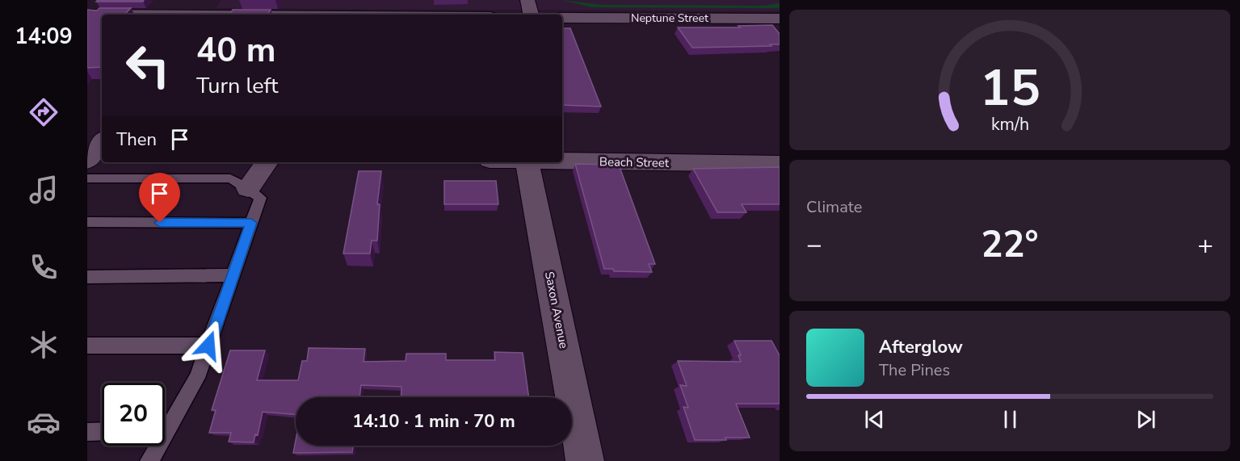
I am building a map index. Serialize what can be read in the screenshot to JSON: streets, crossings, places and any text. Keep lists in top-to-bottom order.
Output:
{
  "streets": {
    "street": ["Neptune Street", "Beach Street", "Saxon Avenue"]
  },
  "page": {
    "tabs": "14:09",
    "turn": ["40 m", "Turn left"],
    "then": "Then",
    "tile": "Climate",
    "heat": ["−", "22°", "+"],
    "song": ["Afterglow", "The Pines"],
    "limit": "20",
    "trip": "14:10 · 1 min · 70 m",
    "gauge": ["15", "km/h"]
  }
}
